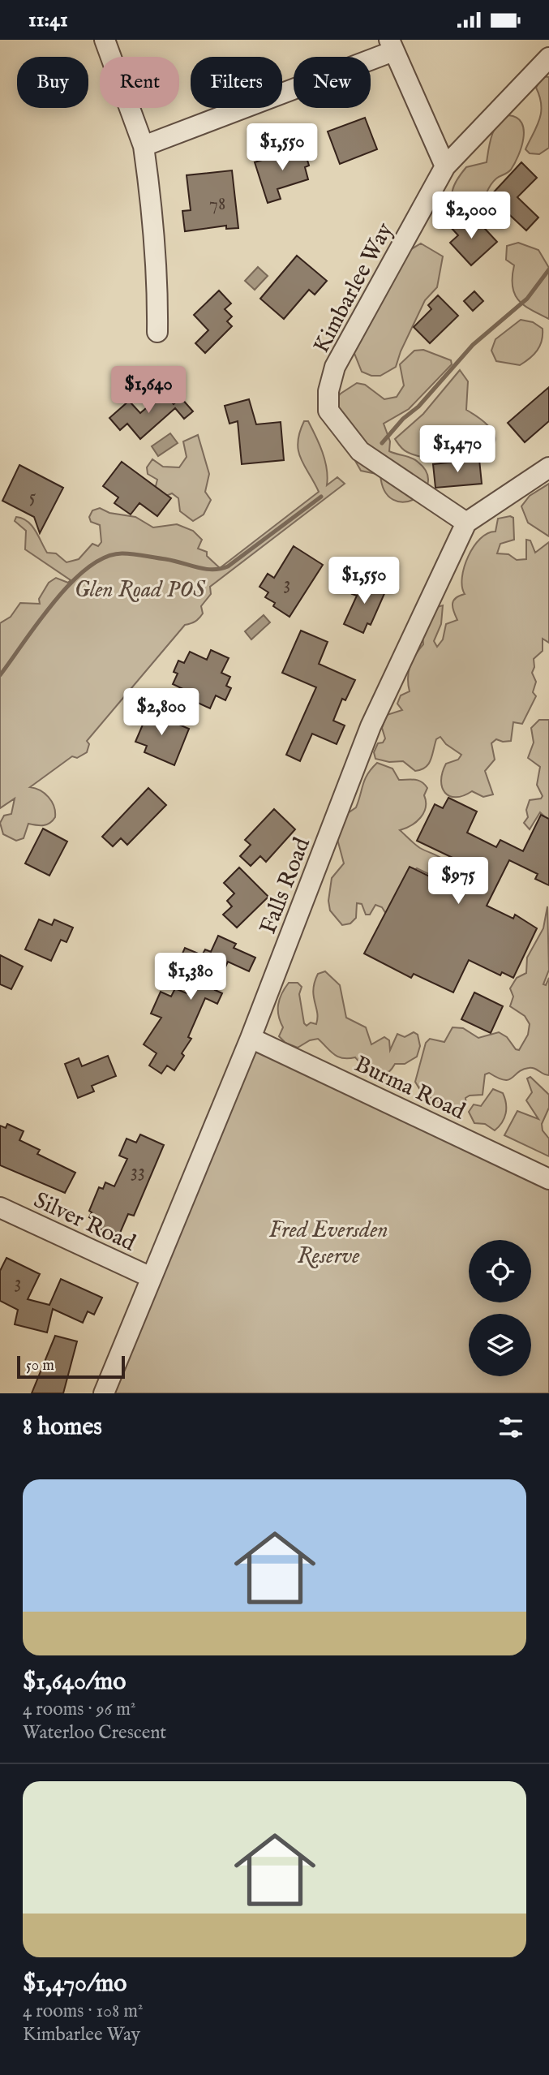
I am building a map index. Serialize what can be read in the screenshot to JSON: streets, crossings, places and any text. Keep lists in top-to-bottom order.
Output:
{
  "streets": {
    "street": [
      "Kimbarlee Way",
      "Falls Road",
      "Burma Road",
      "Silver Road"
    ]
  },
  "crossings": [
    ["Kimbarlee Way", "Falls Road"],
    ["Falls Road", "Burma Road"],
    ["Falls Road", "Silver Road"]
  ],
  "parks": ["Glen Road POS", "Fred Eversden Reserve"],
  "house_numbers": [
    "78",
    "5",
    "3",
    "33",
    "3"
  ],
  "scale_bar": "50 m",
  "page": {
    "status": "11:41",
    "chip": [
      "Buy",
      "Rent",
      "Filters",
      "New"
    ],
    "price": [
      "$1,550",
      "$2,000",
      "$1,640",
      "$1,470",
      "$1,550",
      "$2,800",
      "$975",
      "$1,380"
    ],
    "scale": "50 m",
    "heading": "8 homes",
    "list": [
      {
        "name": "$1,640/mo",
        "note": "4 rooms · 96 m² · Waterloo Crescent"
      },
      {
        "name": "$1,470/mo",
        "note": "4 rooms · 108 m² · Kimbarlee Way"
      }
    ]
  }
}
